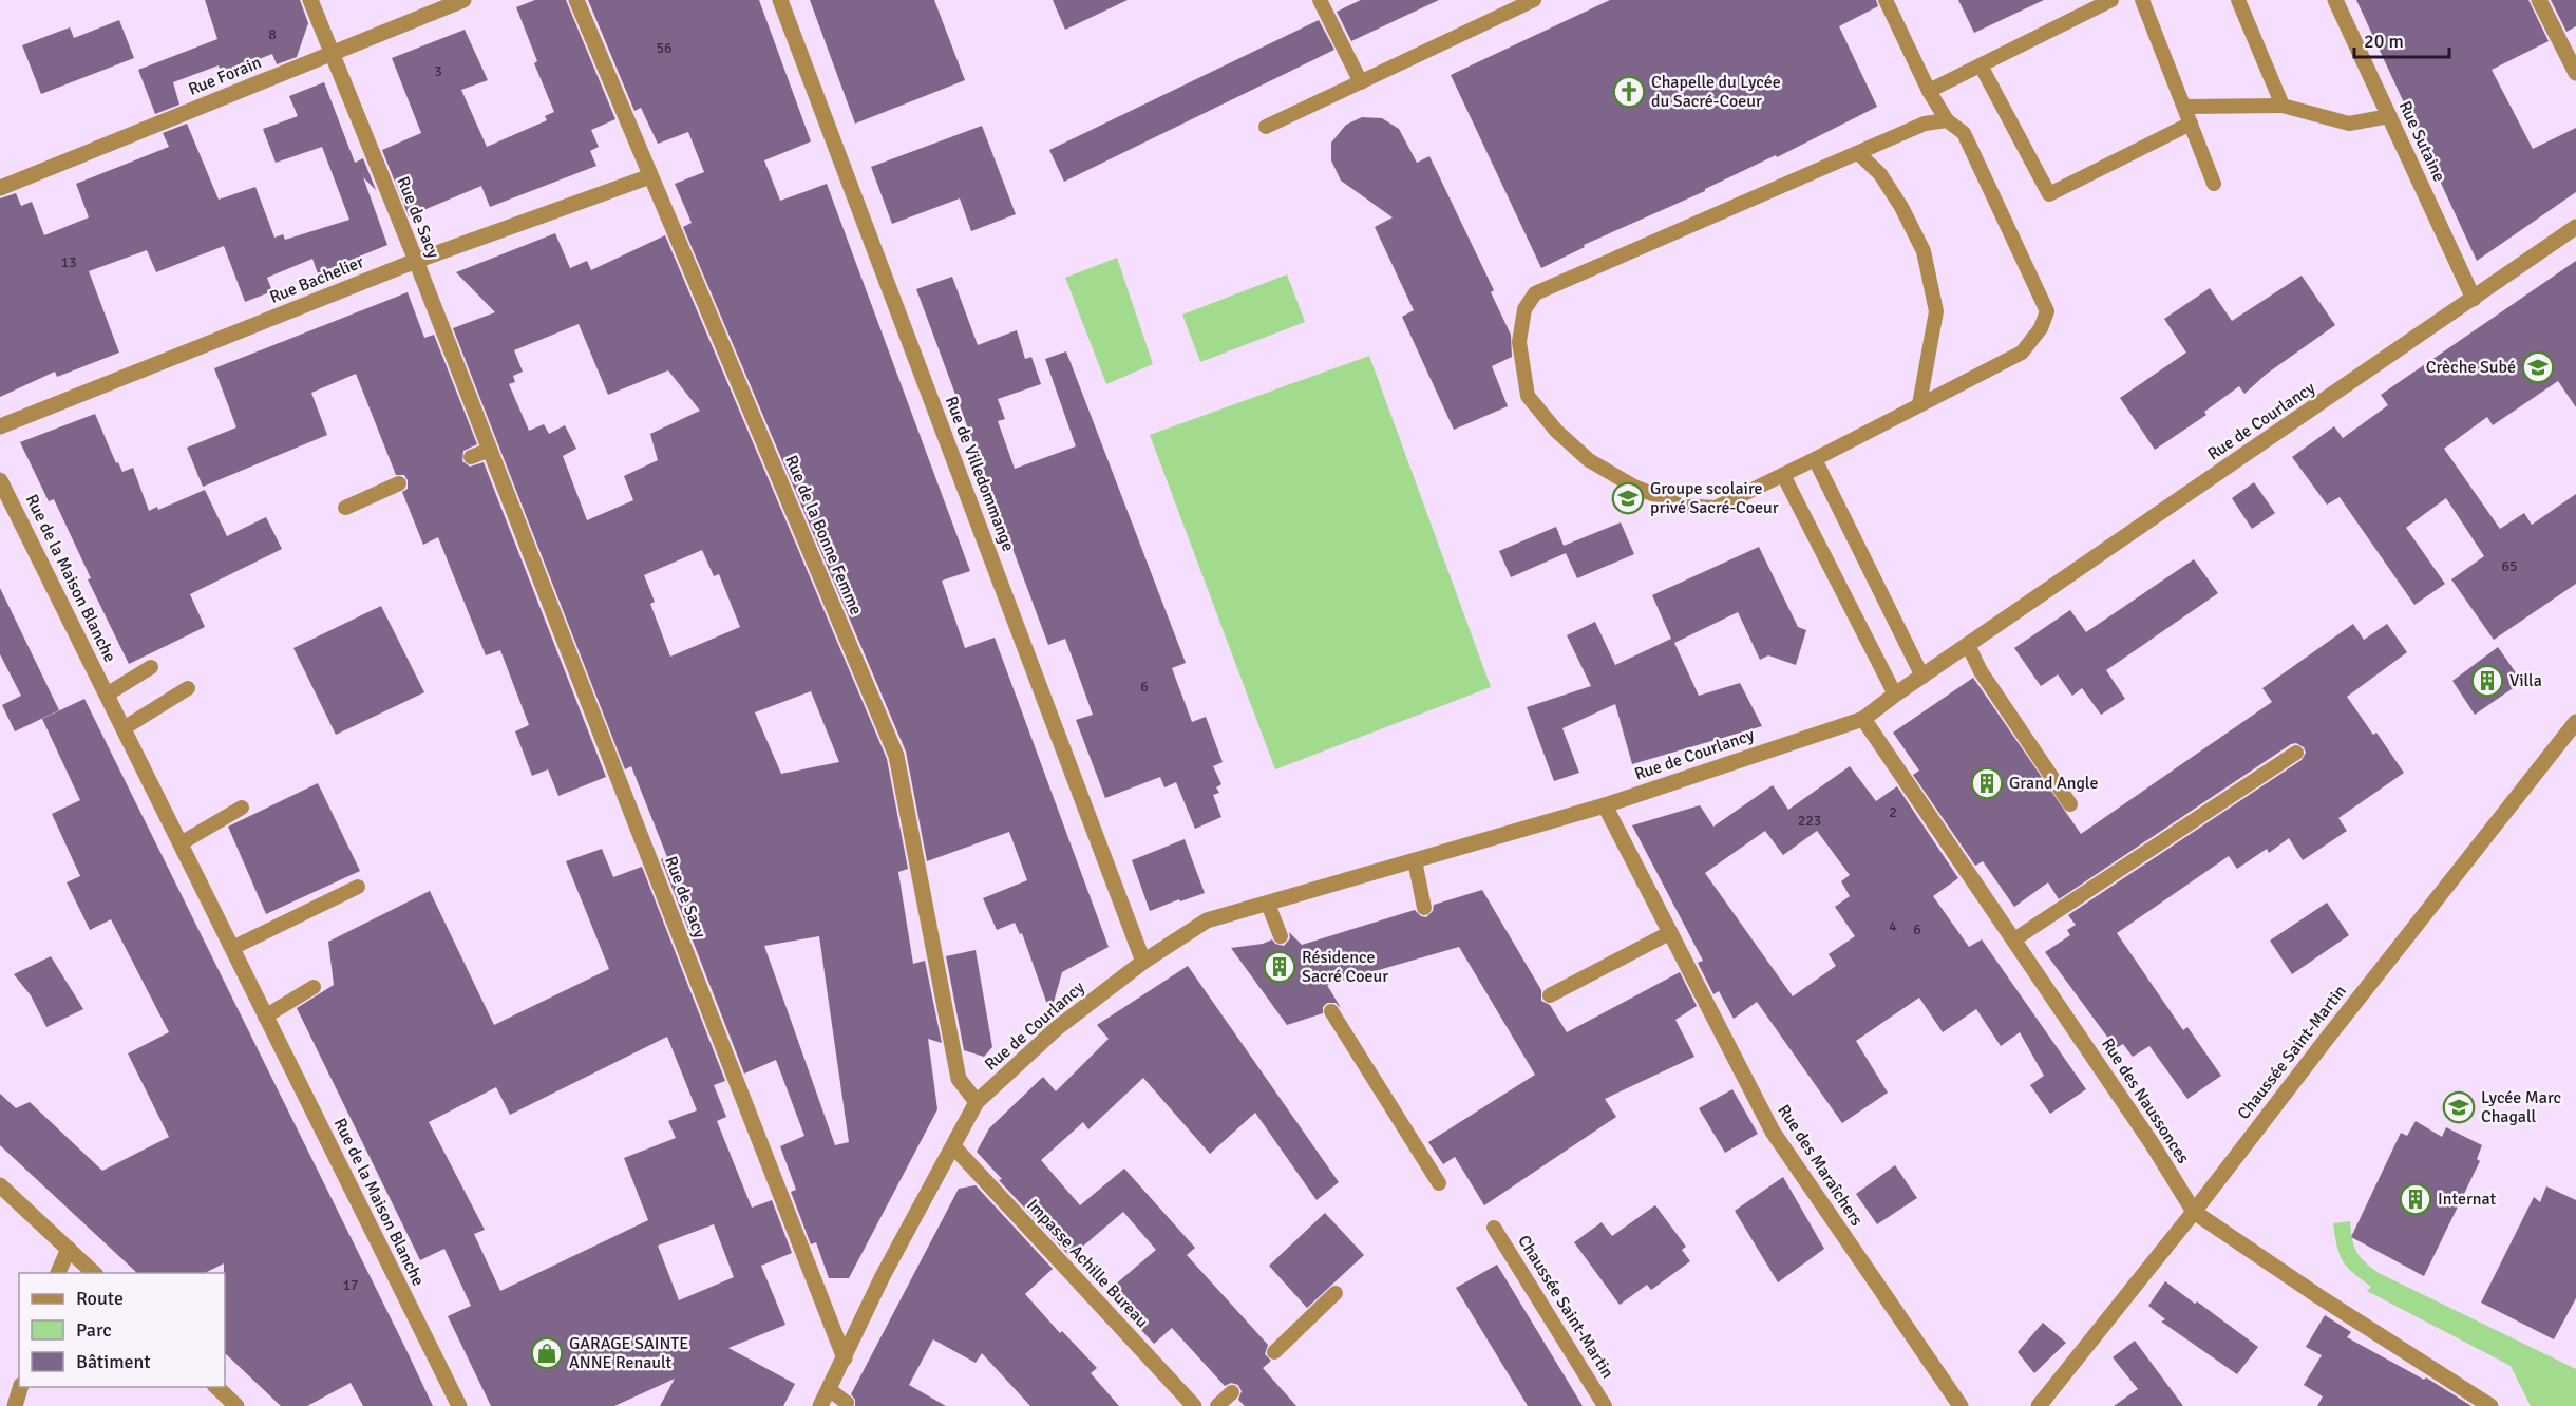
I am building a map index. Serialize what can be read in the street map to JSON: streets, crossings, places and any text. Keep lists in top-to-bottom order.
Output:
{
  "streets": {
    "street": [
      "Rue Forain",
      "Rue Sutaine",
      "Rue de Sacy",
      "Rue Bachelier",
      "Rue de Courlancy",
      "Rue de Villedommange",
      "Rue de la Bonne Femme",
      "Rue de la Maison Blanche",
      "Chaussée Saint-Martin",
      "Rue des Naussonces",
      "Rue des Maraîchers",
      "Impasse Achille Bureau"
    ]
  },
  "crossings": [
    ["Rue Forain", "Rue de Sacy"],
    ["Rue Sutaine", "Rue de Courlancy"],
    ["Rue de Sacy", "Rue Bachelier"],
    ["Rue de Sacy", "Rue de Courlancy"],
    ["Rue Bachelier", "Rue de la Bonne Femme"],
    ["Rue de Courlancy", "Rue de Villedommange"],
    ["Rue de Courlancy", "Rue de la Bonne Femme"],
    ["Rue de Courlancy", "Rue des Naussonces"],
    ["Rue de Courlancy", "Rue des Maraîchers"],
    ["Rue de Courlancy", "Impasse Achille Bureau"],
    ["Chaussée Saint-Martin", "Rue des Naussonces"]
  ],
  "places": {
    "church": ["Chapelle du Lycée du Sacré-Coeur"],
    "school or university": ["Crèche Subé", "Groupe scolaire privé Sacré-Coeur", "Lycée Marc Chagall"],
    "building": [
      "Villa",
      "Grand Angle",
      "Résidence Sacré Coeur",
      "Internat"
    ],
    "shop": ["GARAGE SAINTE ANNE Renault"]
  },
  "house_numbers": [
    "8",
    "56",
    "3",
    "13",
    "65",
    "6",
    "2",
    "223",
    "4",
    "6",
    "17"
  ],
  "legend": ["Route", "Parc", "Bâtiment"],
  "scale_bar": "20 m"
}
